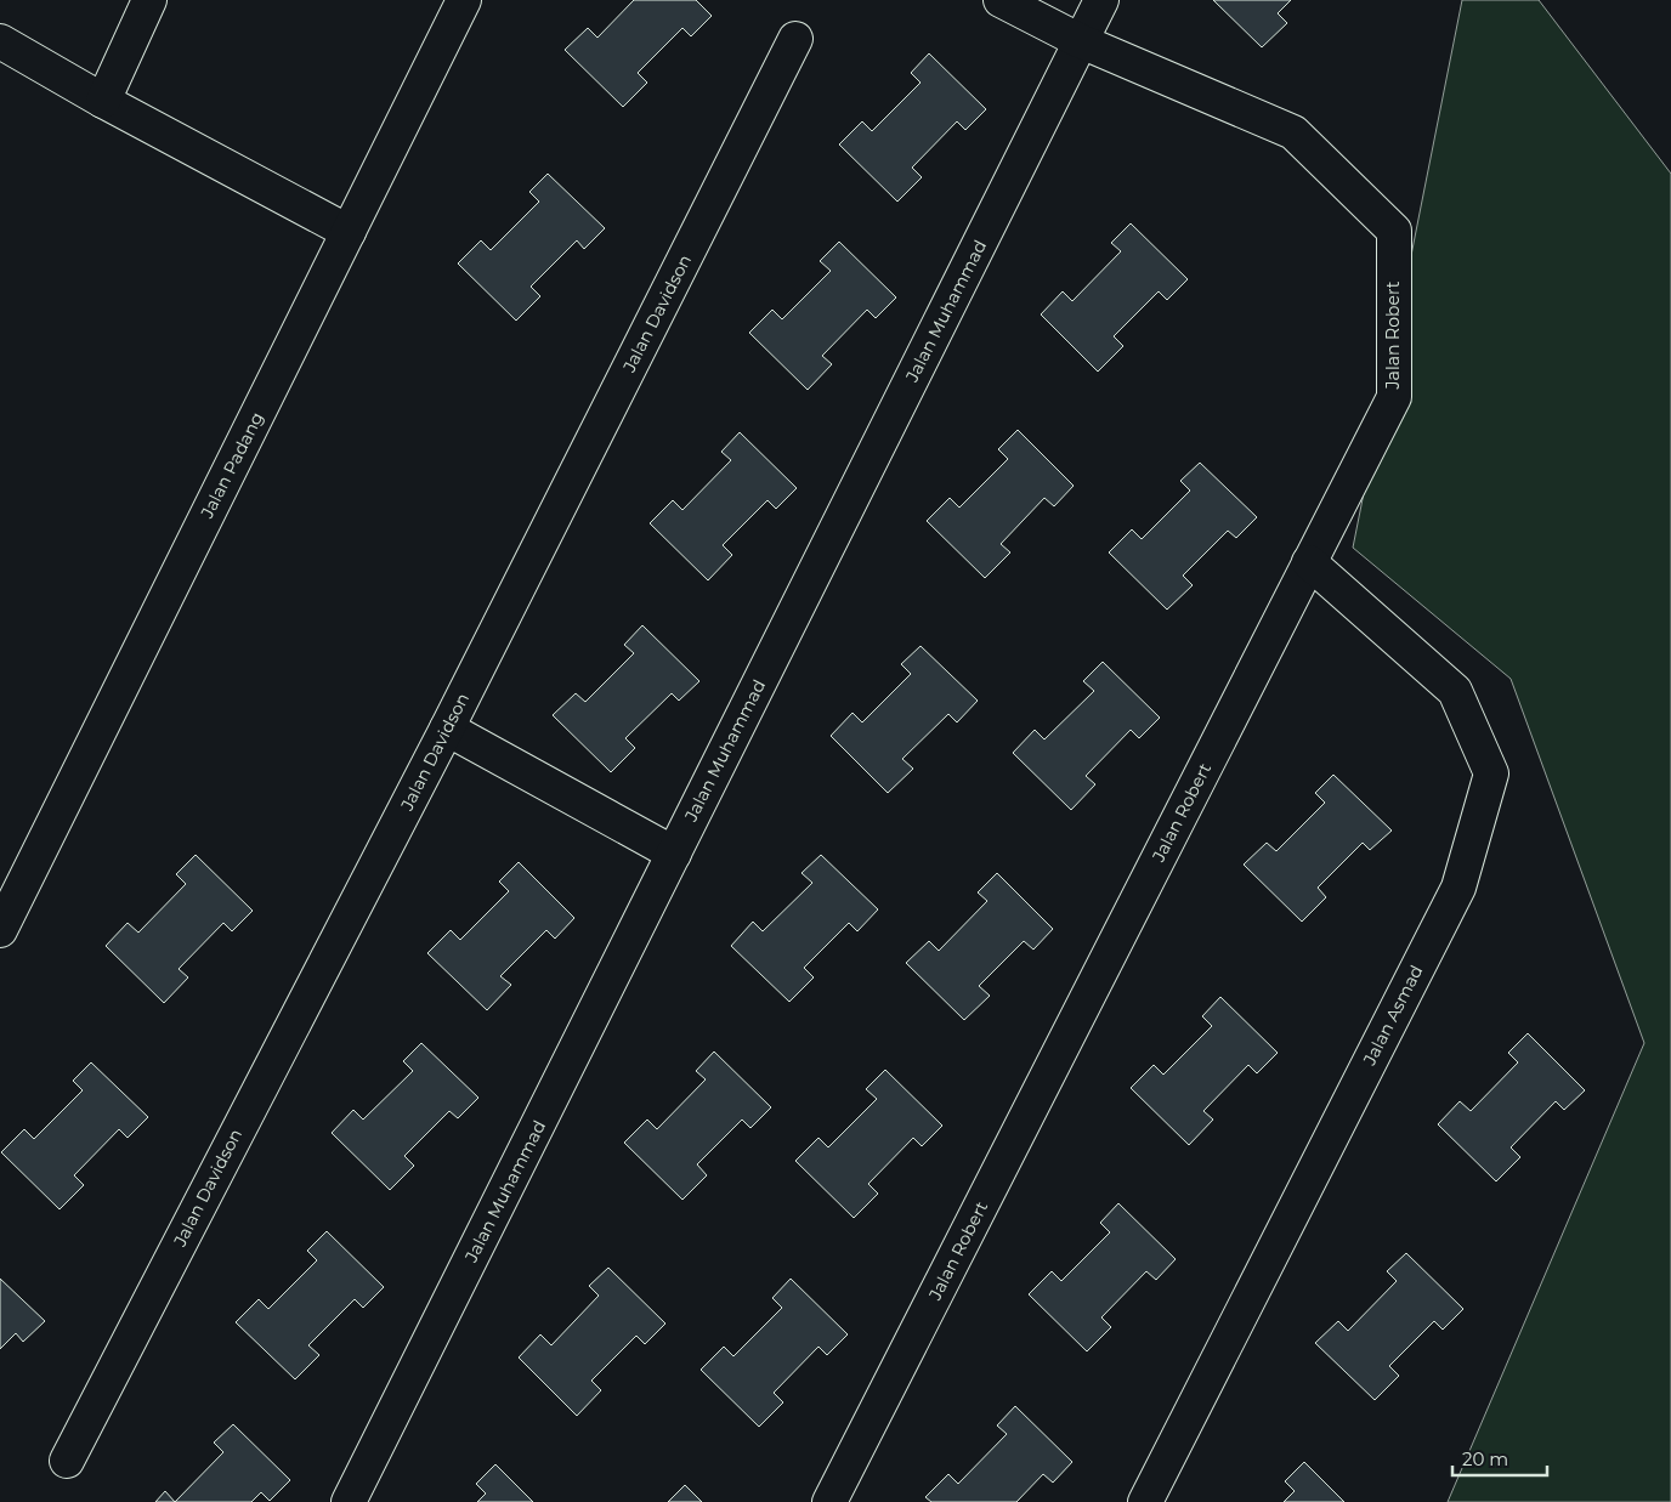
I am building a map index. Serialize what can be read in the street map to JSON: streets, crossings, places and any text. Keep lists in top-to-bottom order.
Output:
{
  "streets": {
    "street": [
      "Jalan Muhammad",
      "Jalan Davidson",
      "Jalan Robert",
      "Jalan Padang",
      "Jalan Asmad"
    ]
  },
  "crossings": [
    ["Jalan Muhammad", "Jalan Robert"],
    ["Jalan Robert", "Jalan Asmad"]
  ],
  "scale_bar": "20 m"
}
